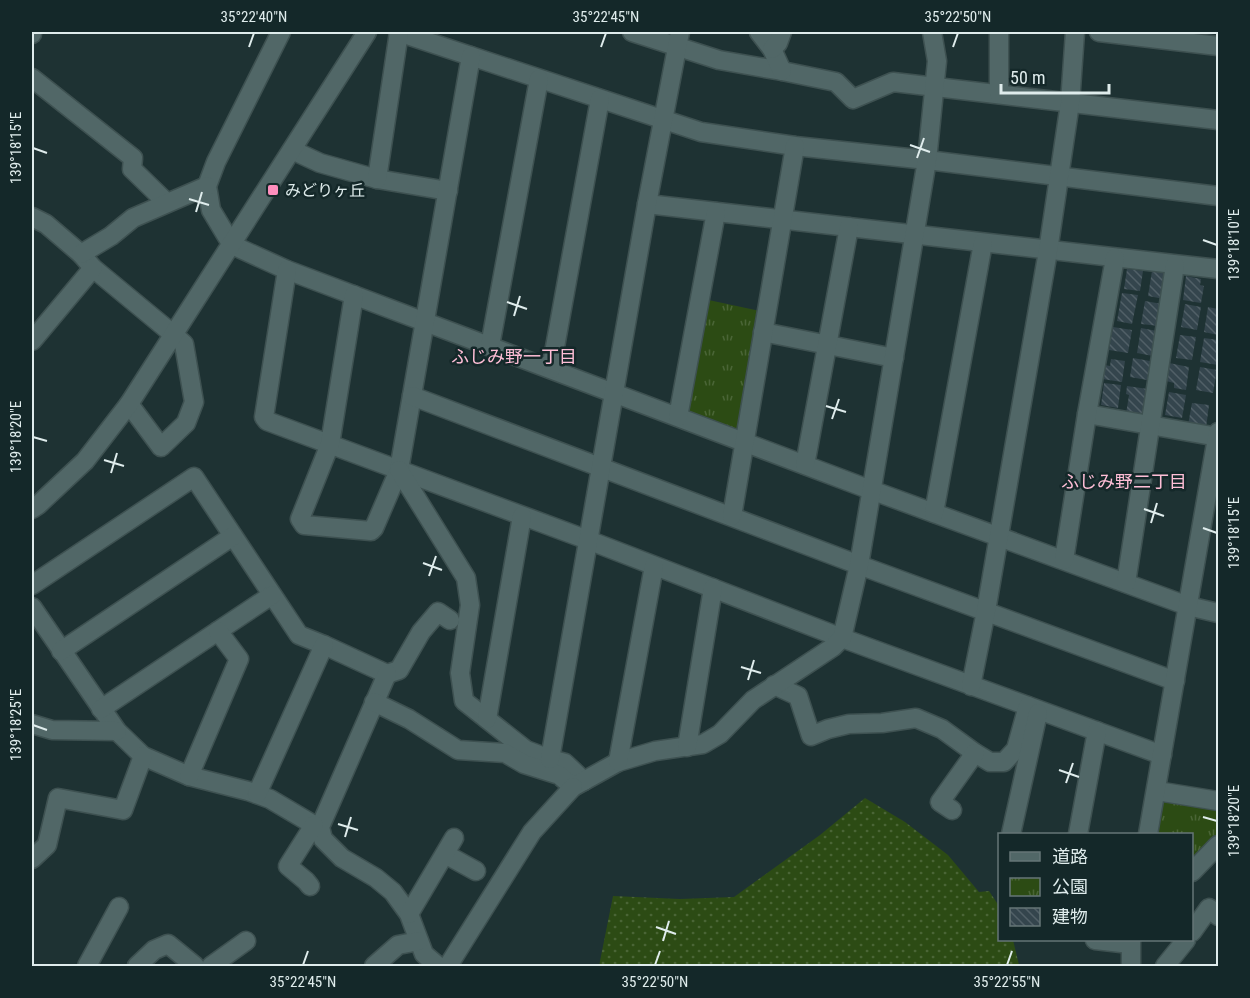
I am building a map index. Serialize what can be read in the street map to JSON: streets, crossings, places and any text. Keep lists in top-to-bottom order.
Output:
{
  "districts": ["ふじみ野一丁目", "ふじみ野二丁目"],
  "places": {
    "transit": ["みどりヶ丘"]
  },
  "legend": ["道路", "公園", "建物"],
  "scale_bar": "50 m",
  "coordinates": [
    "35°22'40\"N",
    "35°22'45\"N",
    "35°22'50\"N",
    "139°18'15\"E",
    "139°18'10\"E",
    "139°18'20\"E",
    "139°18'25\"E",
    "35°22'55\"N"
  ]
}
